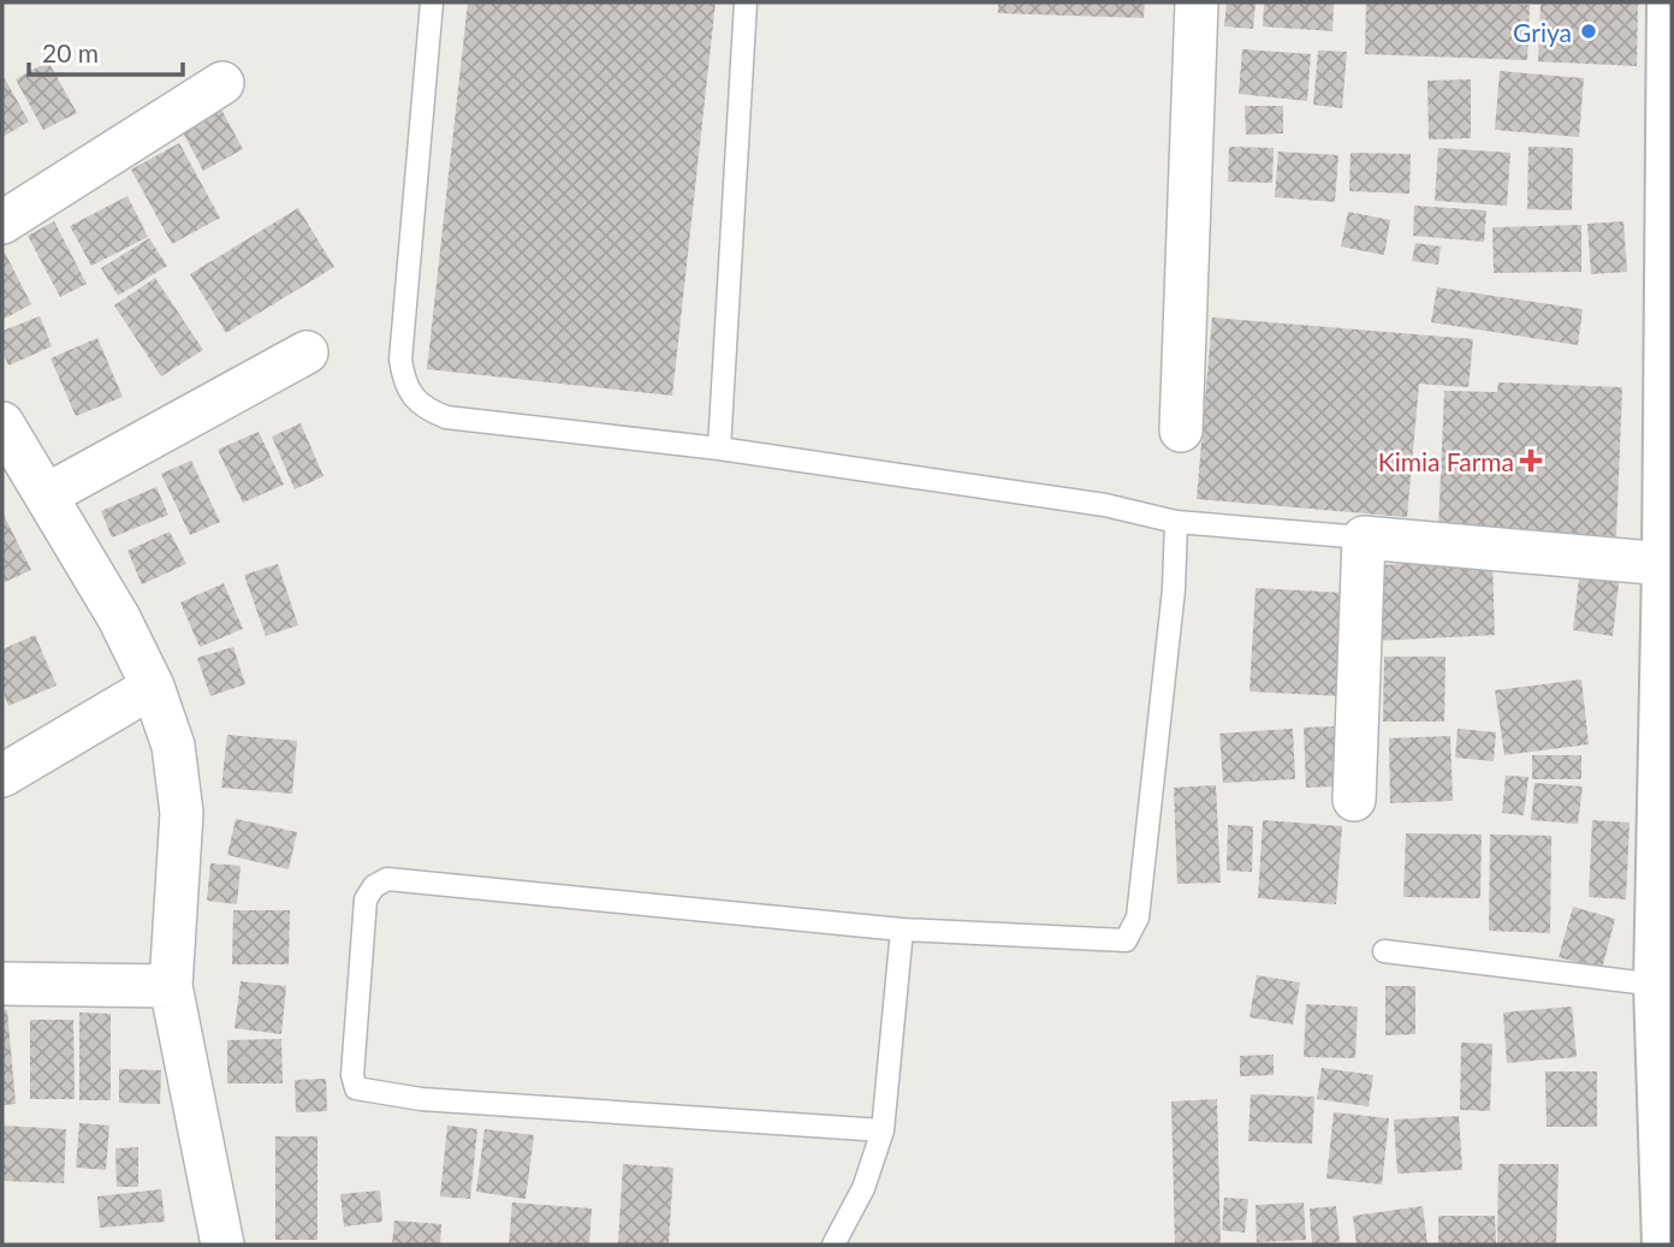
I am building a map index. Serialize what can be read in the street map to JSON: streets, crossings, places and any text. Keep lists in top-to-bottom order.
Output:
{
  "places": {
    "other": ["Griya"],
    "health": ["Kimia Farma"]
  },
  "scale_bar": "20 m"
}
